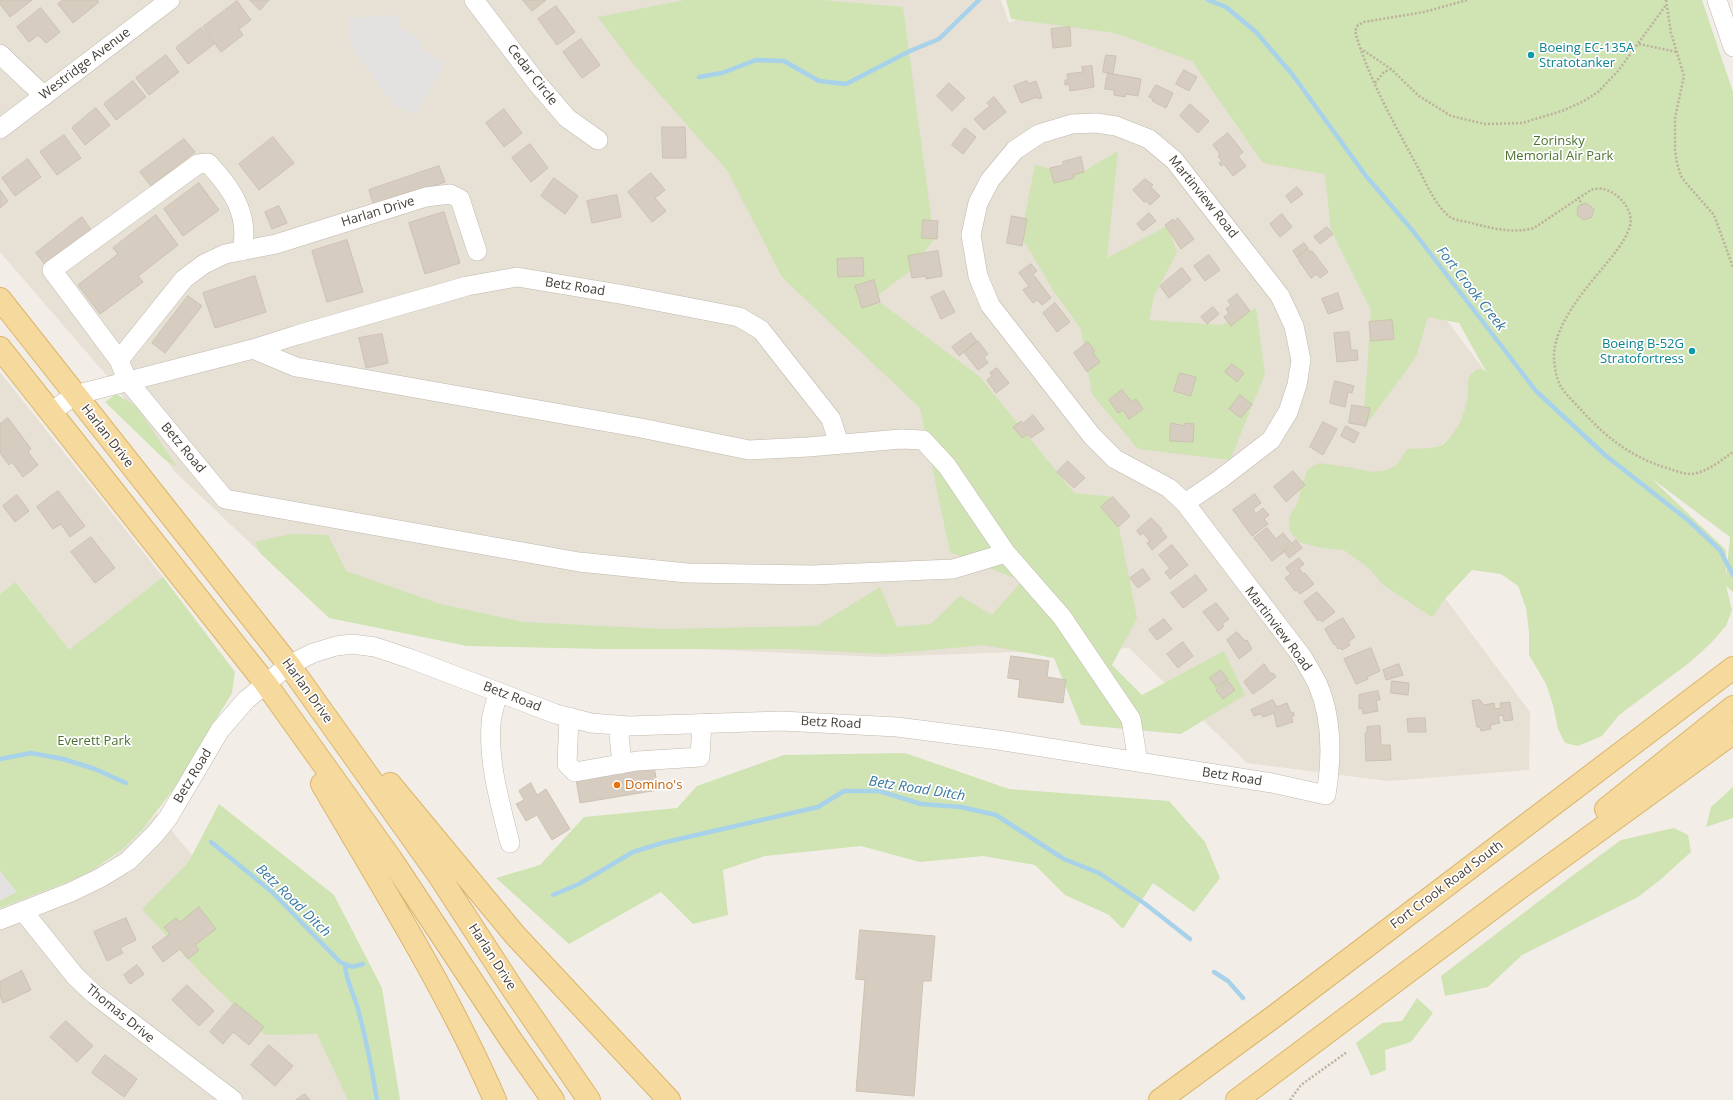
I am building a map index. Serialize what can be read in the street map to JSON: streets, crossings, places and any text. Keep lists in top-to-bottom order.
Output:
{
  "streets": {
    "main road": ["Harlan Drive", "Fort Crook Road South"],
    "street": [
      "Westridge Avenue",
      "Cedar Circle",
      "Martinview Road",
      "Betz Road",
      "Thomas Drive"
    ]
  },
  "crossings": [
    ["Martinview Road", "Betz Road"],
    ["Harlan Drive", "Betz Road"],
    ["Betz Road", "Thomas Drive"]
  ],
  "water": ["Fort Crook Creek", "Betz Road Ditch"],
  "parks": ["Zorinsky Memorial Air Park", "Everett Park"],
  "places": ["Boeing EC-135A Stratotanker", "Boeing B-52G Stratofortress", "Domino's"]
}
